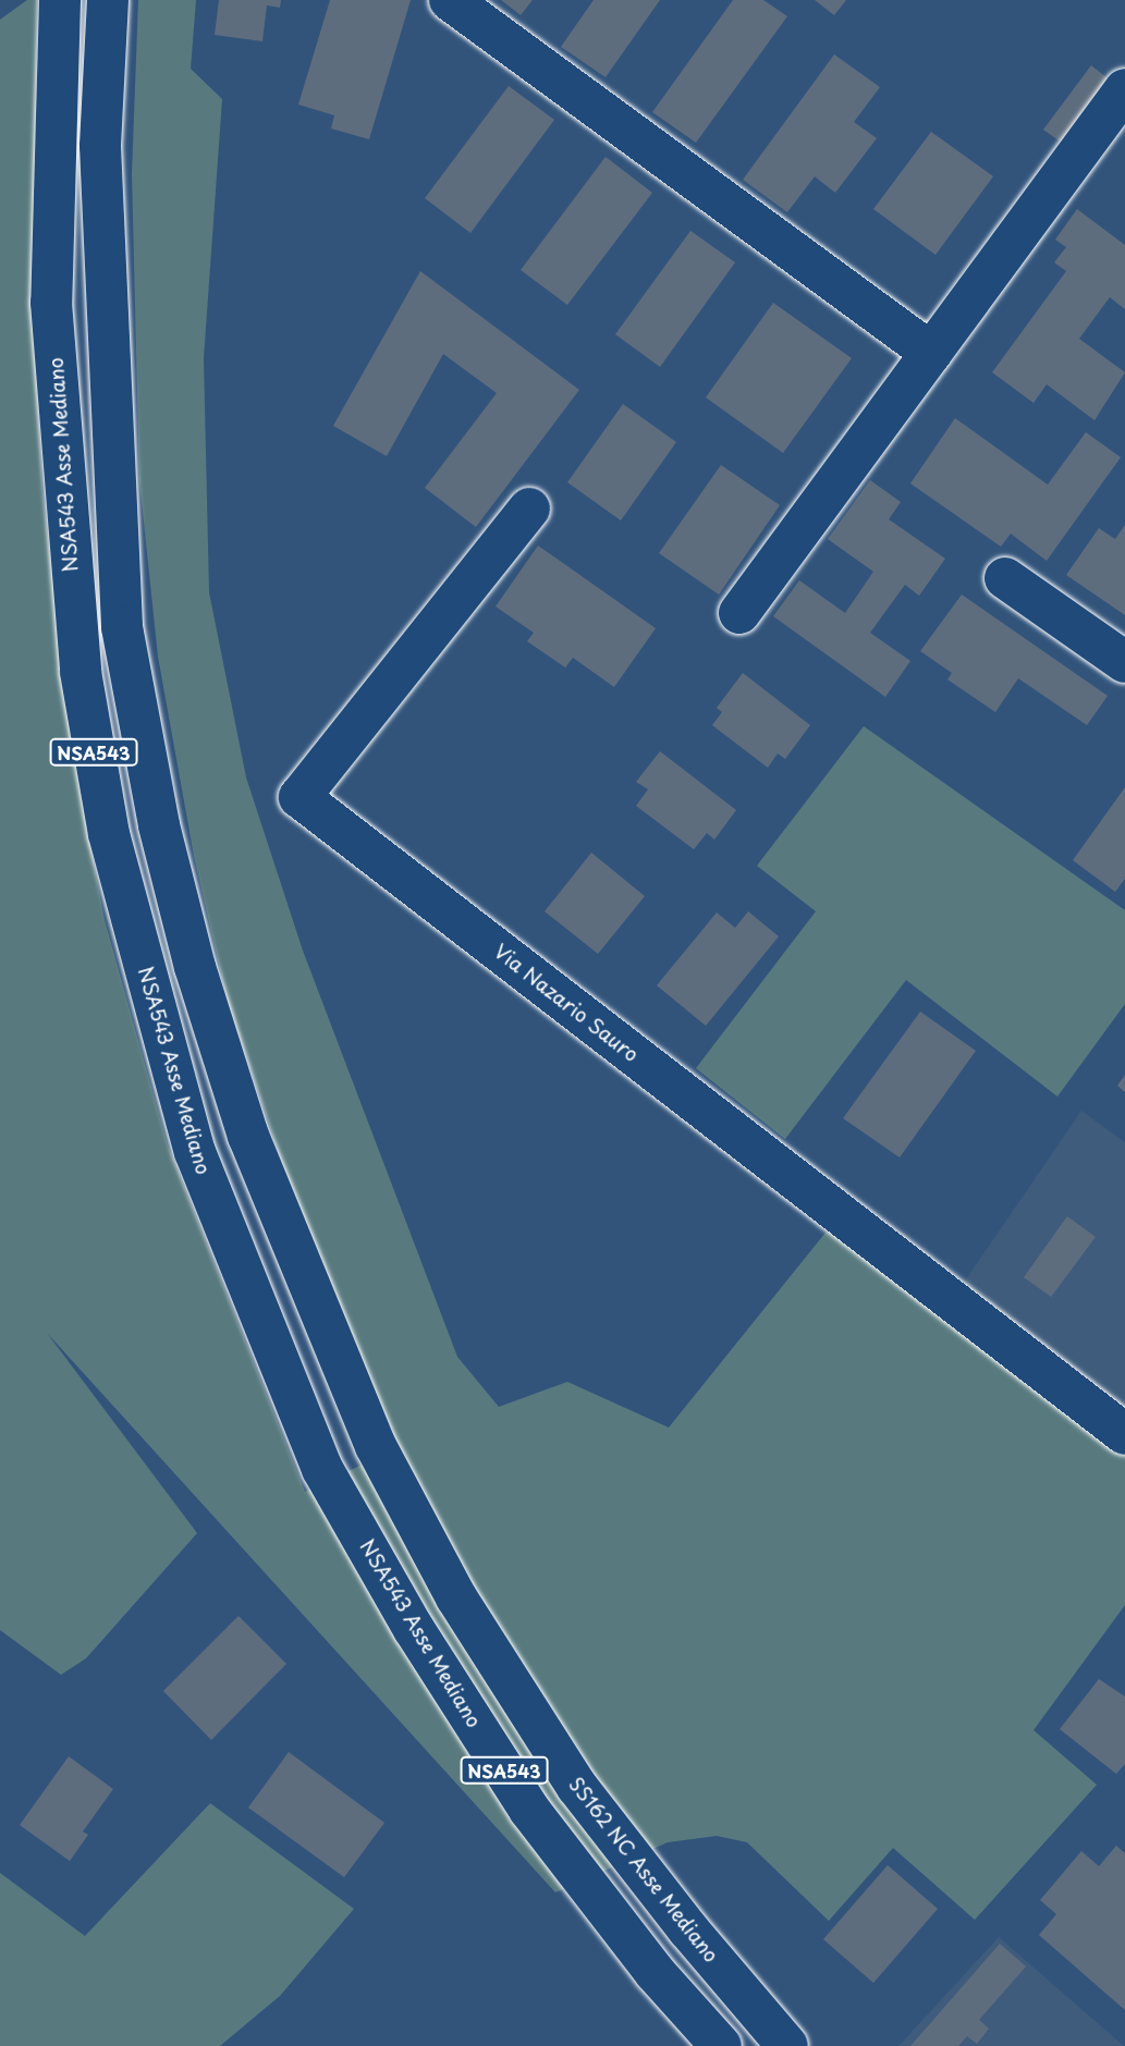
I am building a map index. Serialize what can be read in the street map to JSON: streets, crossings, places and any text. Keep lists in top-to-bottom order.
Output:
{
  "streets": {
    "main road": [
      "NSA543 Asse Mediano",
      "NSA543",
      "Via Nazario Sauro",
      "SS162 NC Asse Mediano"
    ]
  }
}
